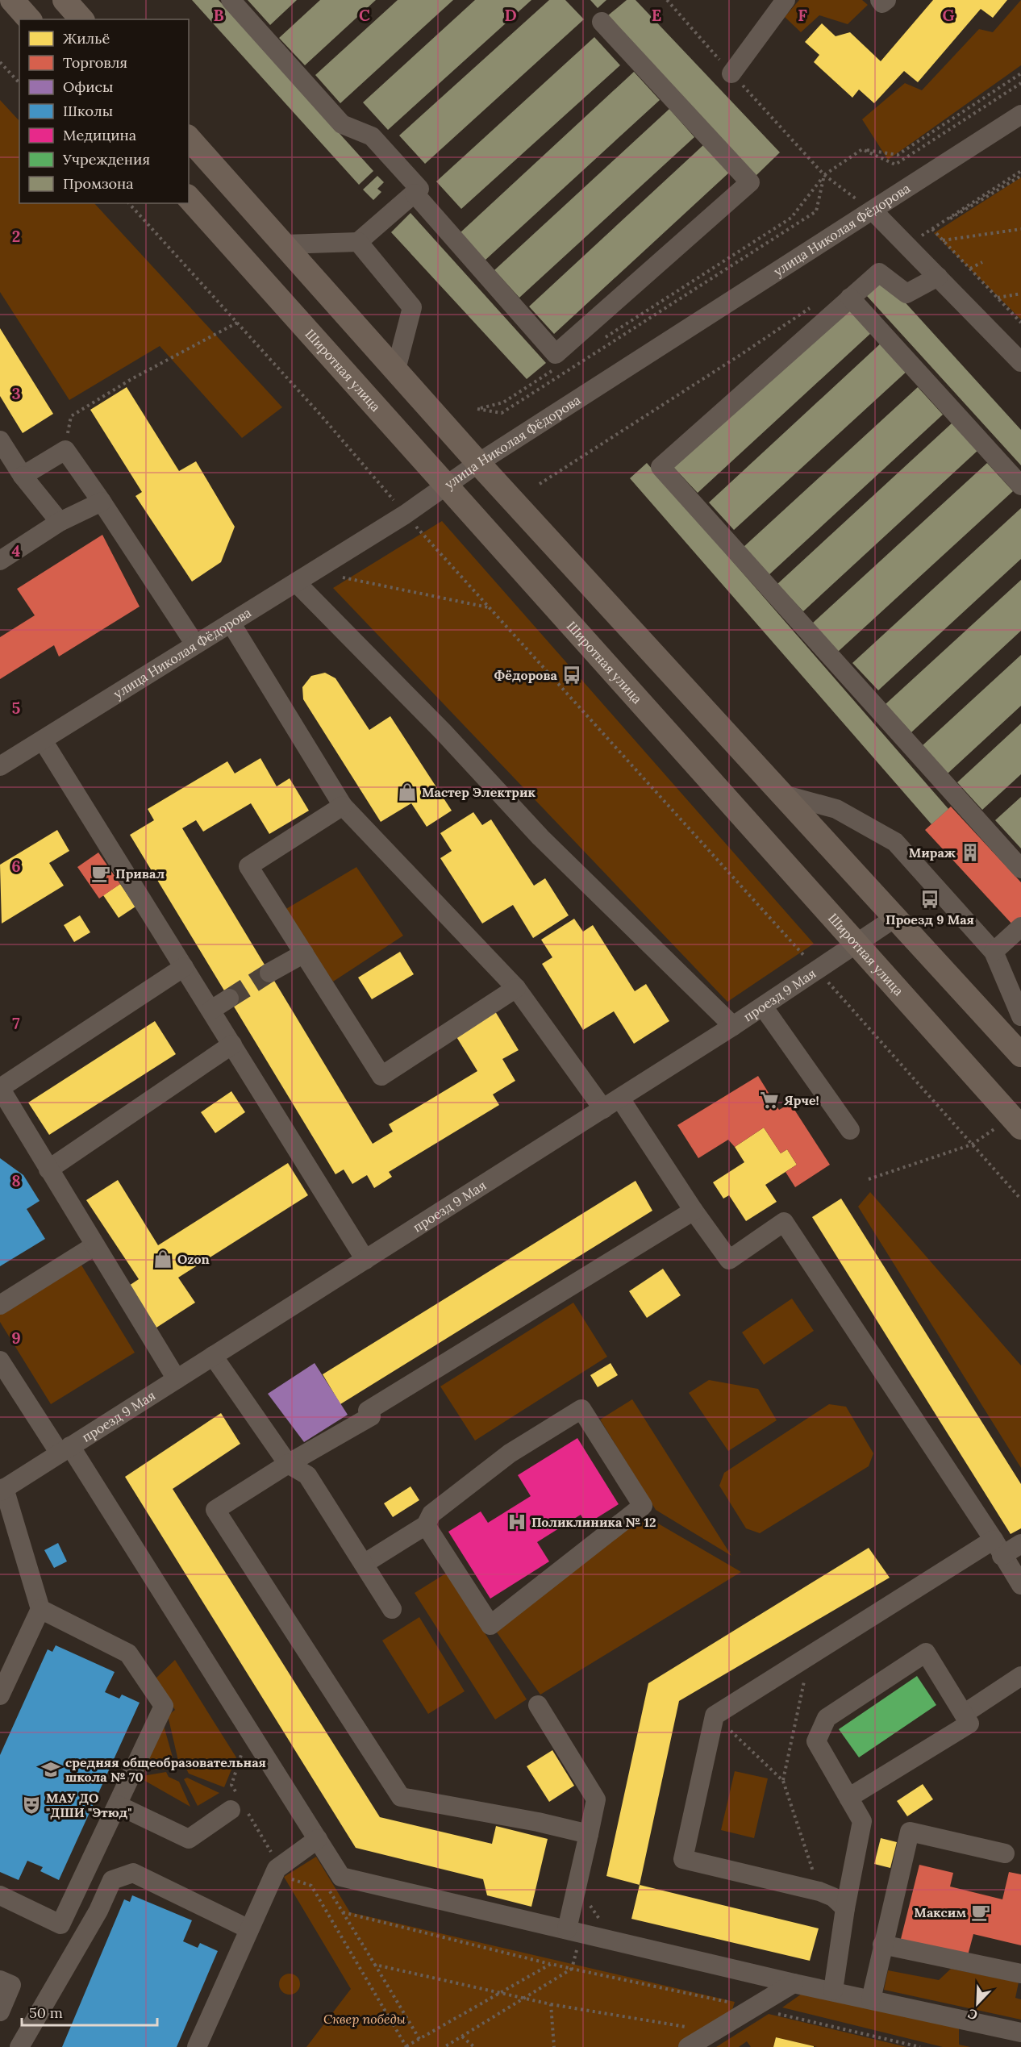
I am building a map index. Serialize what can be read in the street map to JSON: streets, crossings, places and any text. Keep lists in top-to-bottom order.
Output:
{
  "streets": {
    "main road": ["Широтная улица"],
    "street": ["улица Николая Фёдорова", "проезд 9 Мая"]
  },
  "crossings": [
    ["улица Николая Фёдорова", "Широтная улица"],
    ["Широтная улица", "проезд 9 Мая"]
  ],
  "parks": ["Сквер победы"],
  "places": {
    "bus stop": ["Фёдорова", "Проезд 9 Мая"],
    "shop": ["Мастер Электрик", "Ozon"],
    "building": ["Мираж"],
    "cafe": ["Привал", "Максим"],
    "supermarket": ["Ярче!"],
    "hospital": ["Поликлиника № 12"],
    "school or university": ["средняя общеобразовательная школа № 70"],
    "theatre": ["МАУ ДО \"ДШИ \"Этюд\""]
  },
  "legend": [
    "Жильё",
    "Торговля",
    "Офисы",
    "Школы",
    "Медицина",
    "Учреждения",
    "Промзона"
  ],
  "scale_bar": "50 m",
  "north": "bottom left",
  "grid": {
    "columns": [
      "B",
      "C",
      "D",
      "E",
      "F",
      "G"
    ],
    "rows": [
      "2",
      "3",
      "4",
      "5",
      "6",
      "7",
      "8",
      "9"
    ]
  }
}
